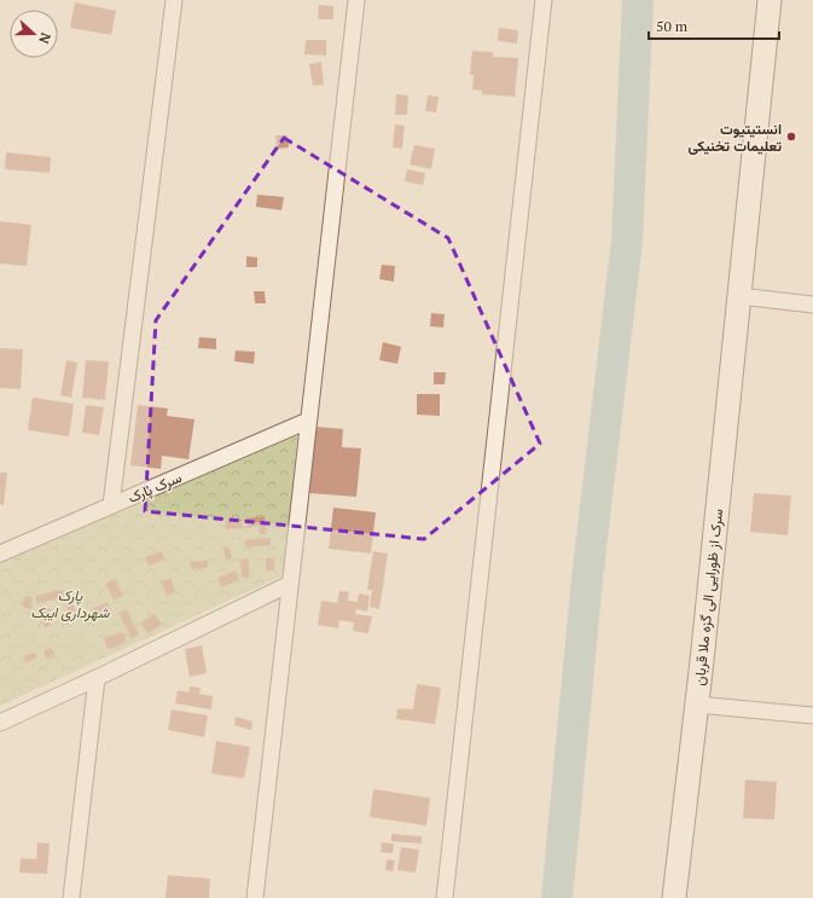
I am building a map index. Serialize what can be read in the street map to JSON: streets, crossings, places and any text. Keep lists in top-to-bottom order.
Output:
{
  "streets": {
    "street": ["سرک پارک", "سرک از ظورایی الی گزه ملا قربان"]
  },
  "parks": ["پارک شهرداری ایبک"],
  "places": ["انستیتیوت تعلیمات تخنیکی"],
  "scale_bar": "50 m",
  "north": "right"
}
